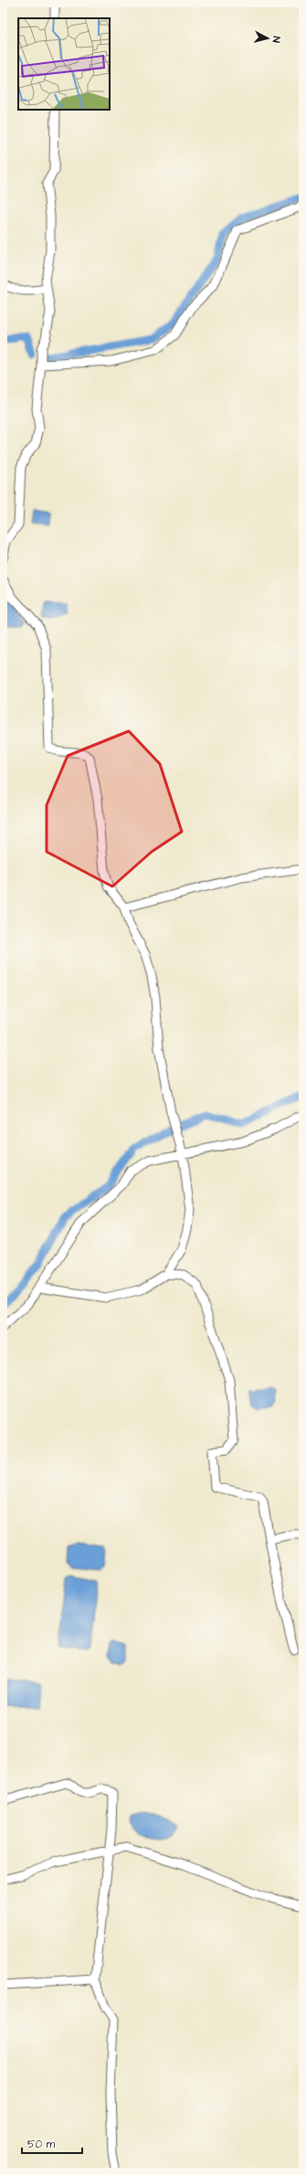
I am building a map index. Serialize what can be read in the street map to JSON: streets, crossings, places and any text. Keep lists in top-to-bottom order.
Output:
{
  "scale_bar": "50 m",
  "north": "right"
}
